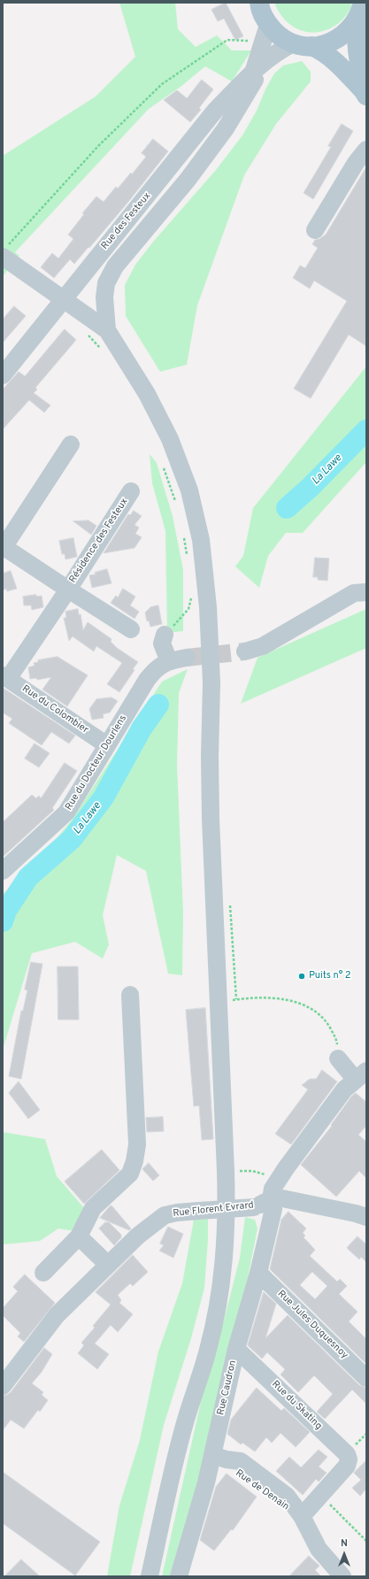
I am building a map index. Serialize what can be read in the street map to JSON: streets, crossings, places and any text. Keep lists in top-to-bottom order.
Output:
{
  "streets": {
    "street": [
      "Rue des Festeux",
      "Résidence des Festeux",
      "Rue du Colombier",
      "Rue du Docteur Dourlens",
      "Rue Florent Evrard",
      "Rue Jules Duquesnoy",
      "Rue Caudron",
      "Rue du Skating",
      "Rue de Denain"
    ]
  },
  "crossings": [
    ["Résidence des Festeux", "Rue du Colombier"],
    ["Rue du Colombier", "Rue du Docteur Dourlens"],
    ["Rue Florent Evrard", "Rue Caudron"],
    ["Rue Jules Duquesnoy", "Rue Caudron"],
    ["Rue Caudron", "Rue du Skating"],
    ["Rue Caudron", "Rue de Denain"]
  ],
  "water": ["La Lawe"],
  "places": ["Puits n° 2"],
  "north": "top"
}
